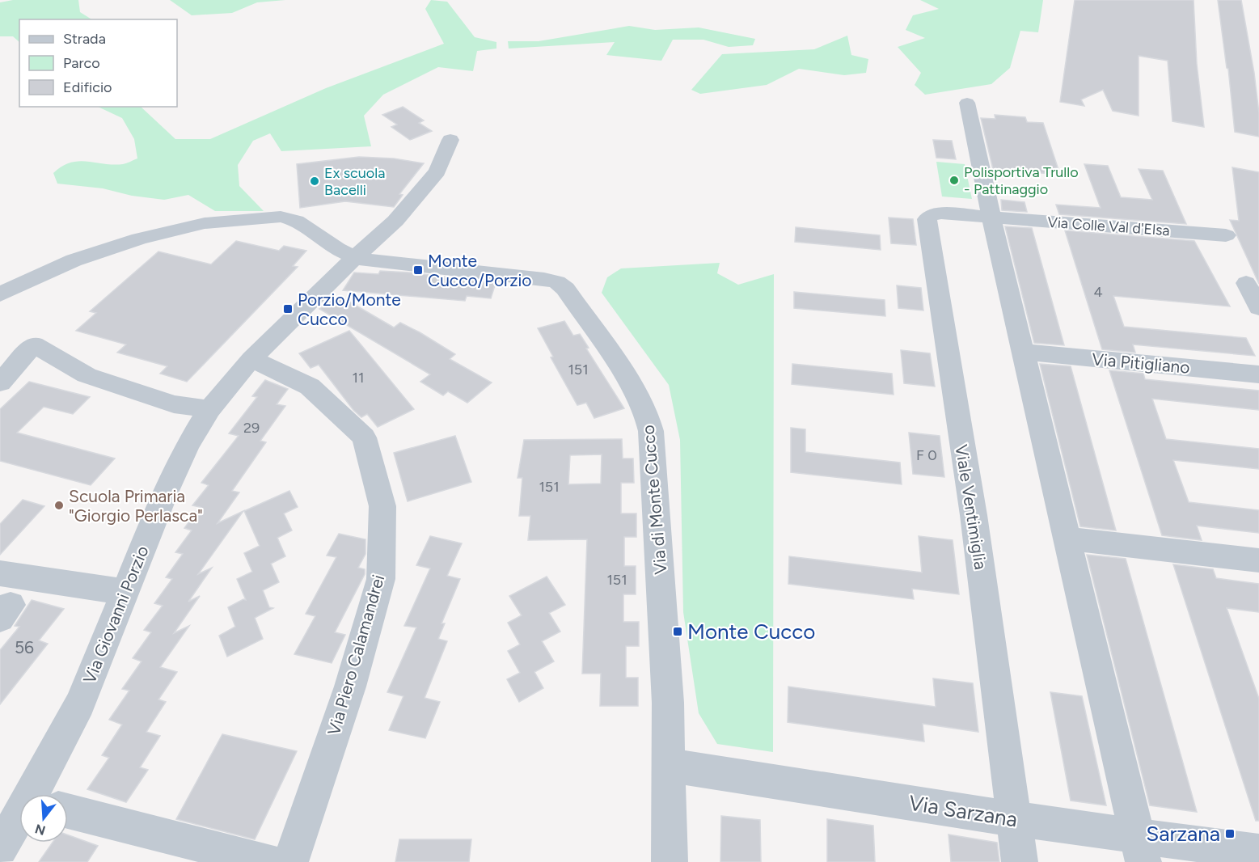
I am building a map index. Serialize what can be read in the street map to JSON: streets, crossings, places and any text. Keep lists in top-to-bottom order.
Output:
{
  "streets": {
    "street": [
      "Via Colle Val d'Elsa",
      "Via Pitigliano",
      "Via di Monte Cucco",
      "Viale Ventimiglia",
      "Via Giovanni Porzio",
      "Via Piero Calamandrei",
      "Via Sarzana"
    ]
  },
  "crossings": [
    ["Via Colle Val d'Elsa", "Viale Ventimiglia"],
    ["Via di Monte Cucco", "Via Giovanni Porzio"],
    ["Via di Monte Cucco", "Via Sarzana"],
    ["Viale Ventimiglia", "Via Sarzana"],
    ["Via Giovanni Porzio", "Via Piero Calamandrei"]
  ],
  "places": {
    "other": ["Polisportiva Trullo - Pattinaggio", "Ex scuola Bacelli", "Scuola Primaria \"Giorgio Perlasca\""],
    "transit": [
      "Monte Cucco/Porzio",
      "Porzio/Monte Cucco",
      "Monte Cucco",
      "Sarzana"
    ]
  },
  "house_numbers": [
    "4",
    "151",
    "11",
    "29",
    "F 0",
    "151",
    "151",
    "56"
  ],
  "legend": ["Strada", "Parco", "Edificio"],
  "north": "bottom"
}
